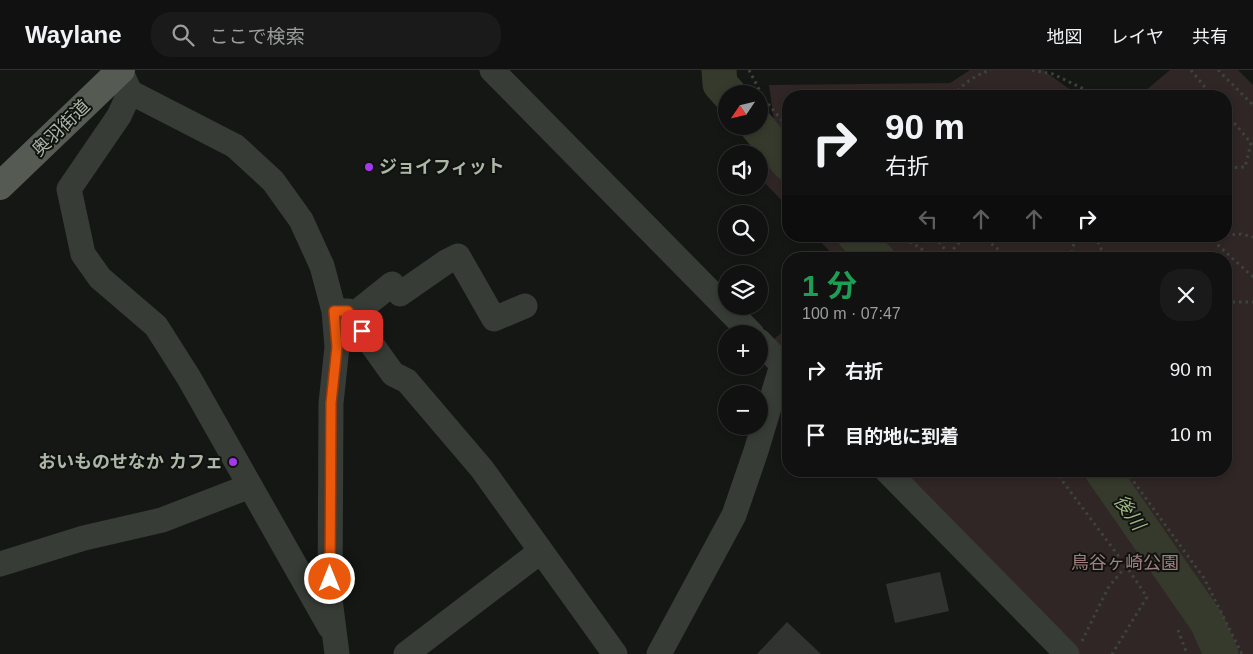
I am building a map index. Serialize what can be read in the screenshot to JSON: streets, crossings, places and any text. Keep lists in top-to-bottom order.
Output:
{
  "streets": {
    "main road": ["奥羽街道"]
  },
  "water": ["後川"],
  "parks": ["鳥谷ヶ崎公園"],
  "places": ["ジョイフィット", "おいものせなか カフェ"],
  "north": "bottom left",
  "page": {
    "header": "Waylane",
    "search": "ここで検索",
    "nav": ["地図", "レイヤ", "共有"],
    "map_buttons": ["+", "−"],
    "turn": ["90 m", "右折"],
    "heading": ["1 分", "100 m · 07:47"],
    "list": [
      {
        "name": "右折",
        "value": "90 m"
      },
      {
        "name": "目的地に到着",
        "value": "10 m"
      }
    ]
  }
}
